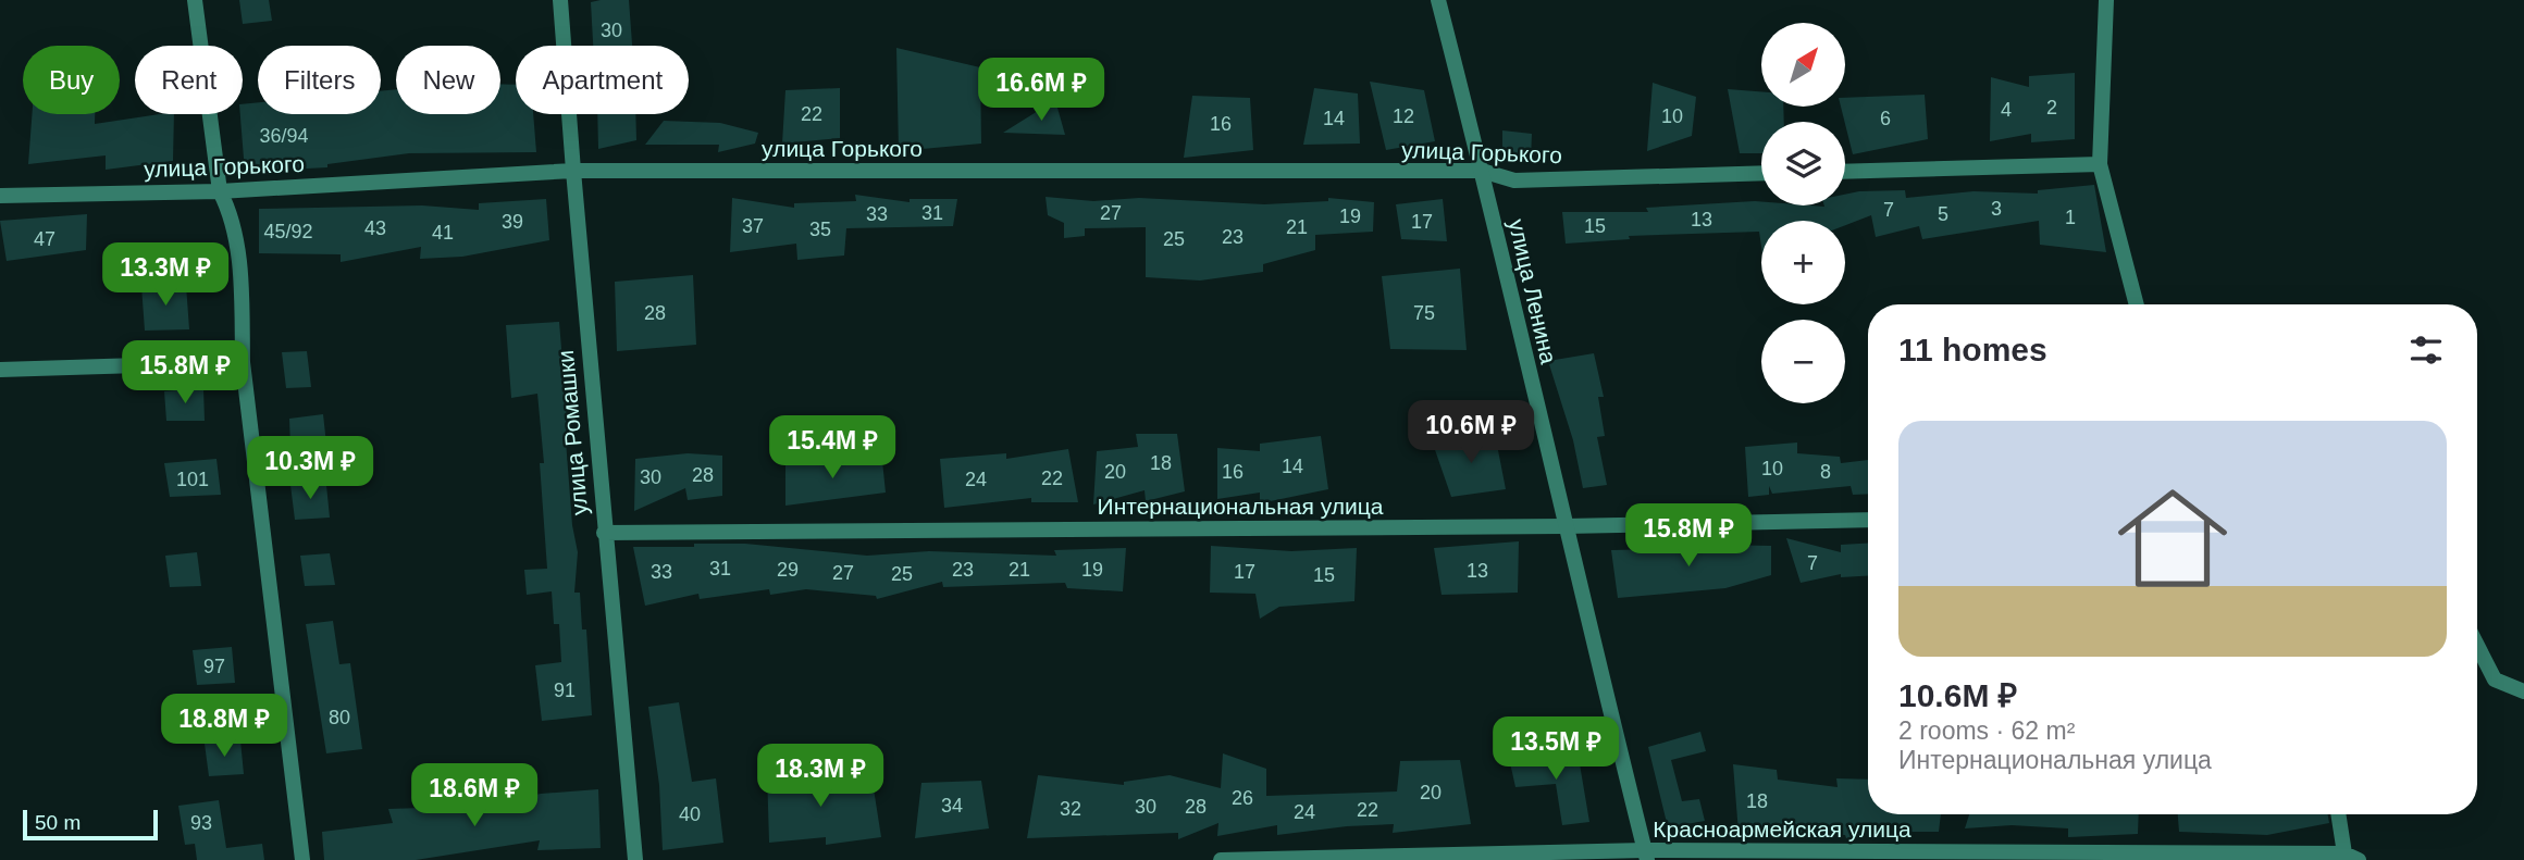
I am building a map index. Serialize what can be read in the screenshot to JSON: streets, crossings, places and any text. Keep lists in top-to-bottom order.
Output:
{
  "streets": {
    "street": [
      "улица Горького",
      "улица Ленина",
      "улица Ромашки",
      "Интернациональная улица",
      "Красноармейская улица"
    ]
  },
  "crossings": [
    ["улица Горького", "улица Ленина"],
    ["улица Горького", "улица Ромашки"],
    ["улица Ленина", "Интернациональная улица"],
    ["улица Ленина", "Красноармейская улица"],
    ["улица Ромашки", "Интернациональная улица"]
  ],
  "house_numbers": [
    "30",
    "2",
    "4",
    "22",
    "12",
    "10",
    "14",
    "6",
    "16",
    "36/94",
    "3",
    "7",
    "31",
    "27",
    "33",
    "5",
    "19",
    "1",
    "13",
    "39",
    "17",
    "37",
    "15",
    "21",
    "43",
    "35",
    "45/92",
    "41",
    "23",
    "47",
    "25",
    "28",
    "75",
    "18",
    "14",
    "10",
    "20",
    "16",
    "8",
    "28",
    "30",
    "22",
    "101",
    "24",
    "7",
    "31",
    "29",
    "23",
    "21",
    "19",
    "13",
    "33",
    "17",
    "27",
    "25",
    "15",
    "97",
    "91",
    "80",
    "20",
    "26",
    "18",
    "34",
    "30",
    "28",
    "32",
    "22",
    "24",
    "40",
    "93"
  ],
  "scale_bar": "50 m",
  "north": "top right",
  "page": {
    "map_buttons": ["+", "−"],
    "chip": [
      "Buy",
      "Rent",
      "Filters",
      "New",
      "Apartment"
    ],
    "price": [
      "16.6M ₽",
      "13.3M ₽",
      "15.8M ₽",
      "10.6M ₽",
      "15.4M ₽",
      "10.3M ₽",
      "15.8M ₽",
      "18.8M ₽",
      "13.5M ₽",
      "18.3M ₽",
      "18.6M ₽"
    ],
    "heading": "11 homes",
    "list": [
      {
        "name": "10.6M ₽",
        "note": "2 rooms · 62 m² · Интернациональная улица"
      }
    ],
    "scale": "50 m"
  }
}
